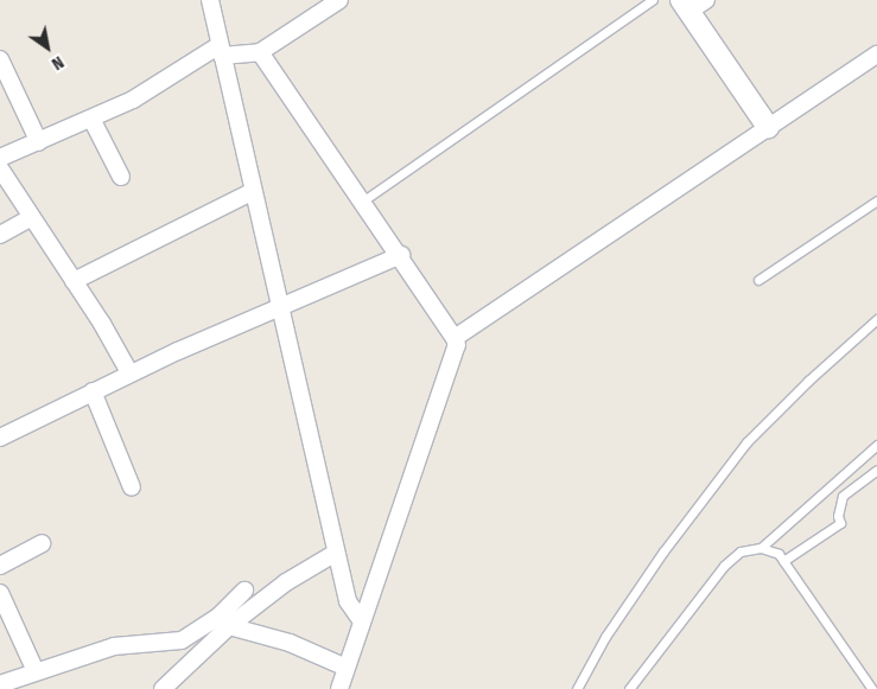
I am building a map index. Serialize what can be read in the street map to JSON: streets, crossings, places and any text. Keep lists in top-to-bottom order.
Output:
{
  "north": "bottom right"
}
